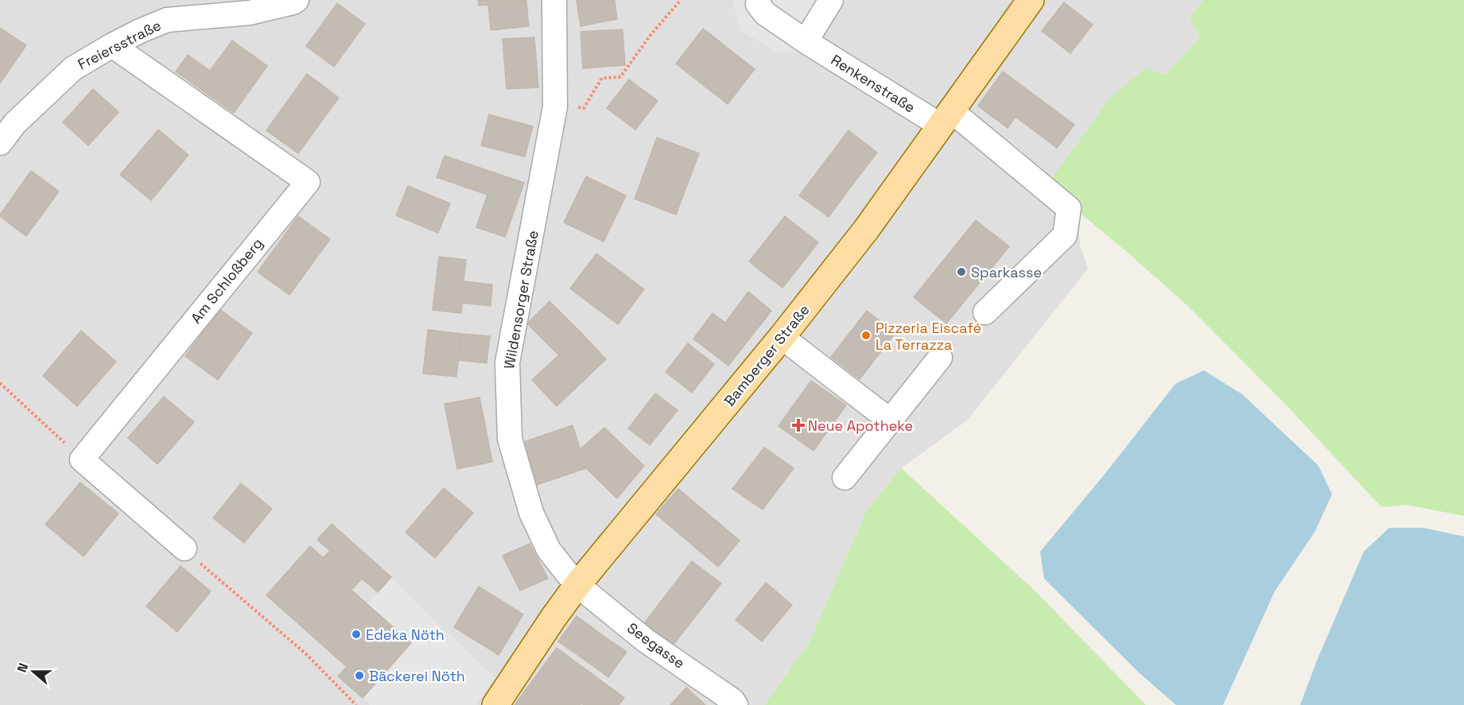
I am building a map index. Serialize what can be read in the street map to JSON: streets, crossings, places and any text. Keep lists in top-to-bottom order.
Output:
{
  "streets": {
    "main road": ["Bamberger Straße"],
    "street": [
      "Freiersstraße",
      "Renkenstraße",
      "Am Schloßberg",
      "Wildensorger Straße",
      "Seegasse"
    ]
  },
  "crossings": [
    ["Freiersstraße", "Am Schloßberg"],
    ["Renkenstraße", "Bamberger Straße"],
    ["Wildensorger Straße", "Bamberger Straße"],
    ["Wildensorger Straße", "Seegasse"],
    ["Bamberger Straße", "Seegasse"]
  ],
  "places": {
    "other": [
      "Sparkasse",
      "Pizzeria Eiscafé La Terrazza",
      "Edeka Nöth",
      "Bäckerei Nöth"
    ],
    "health": ["Neue Apotheke"]
  },
  "north": "left"
}
